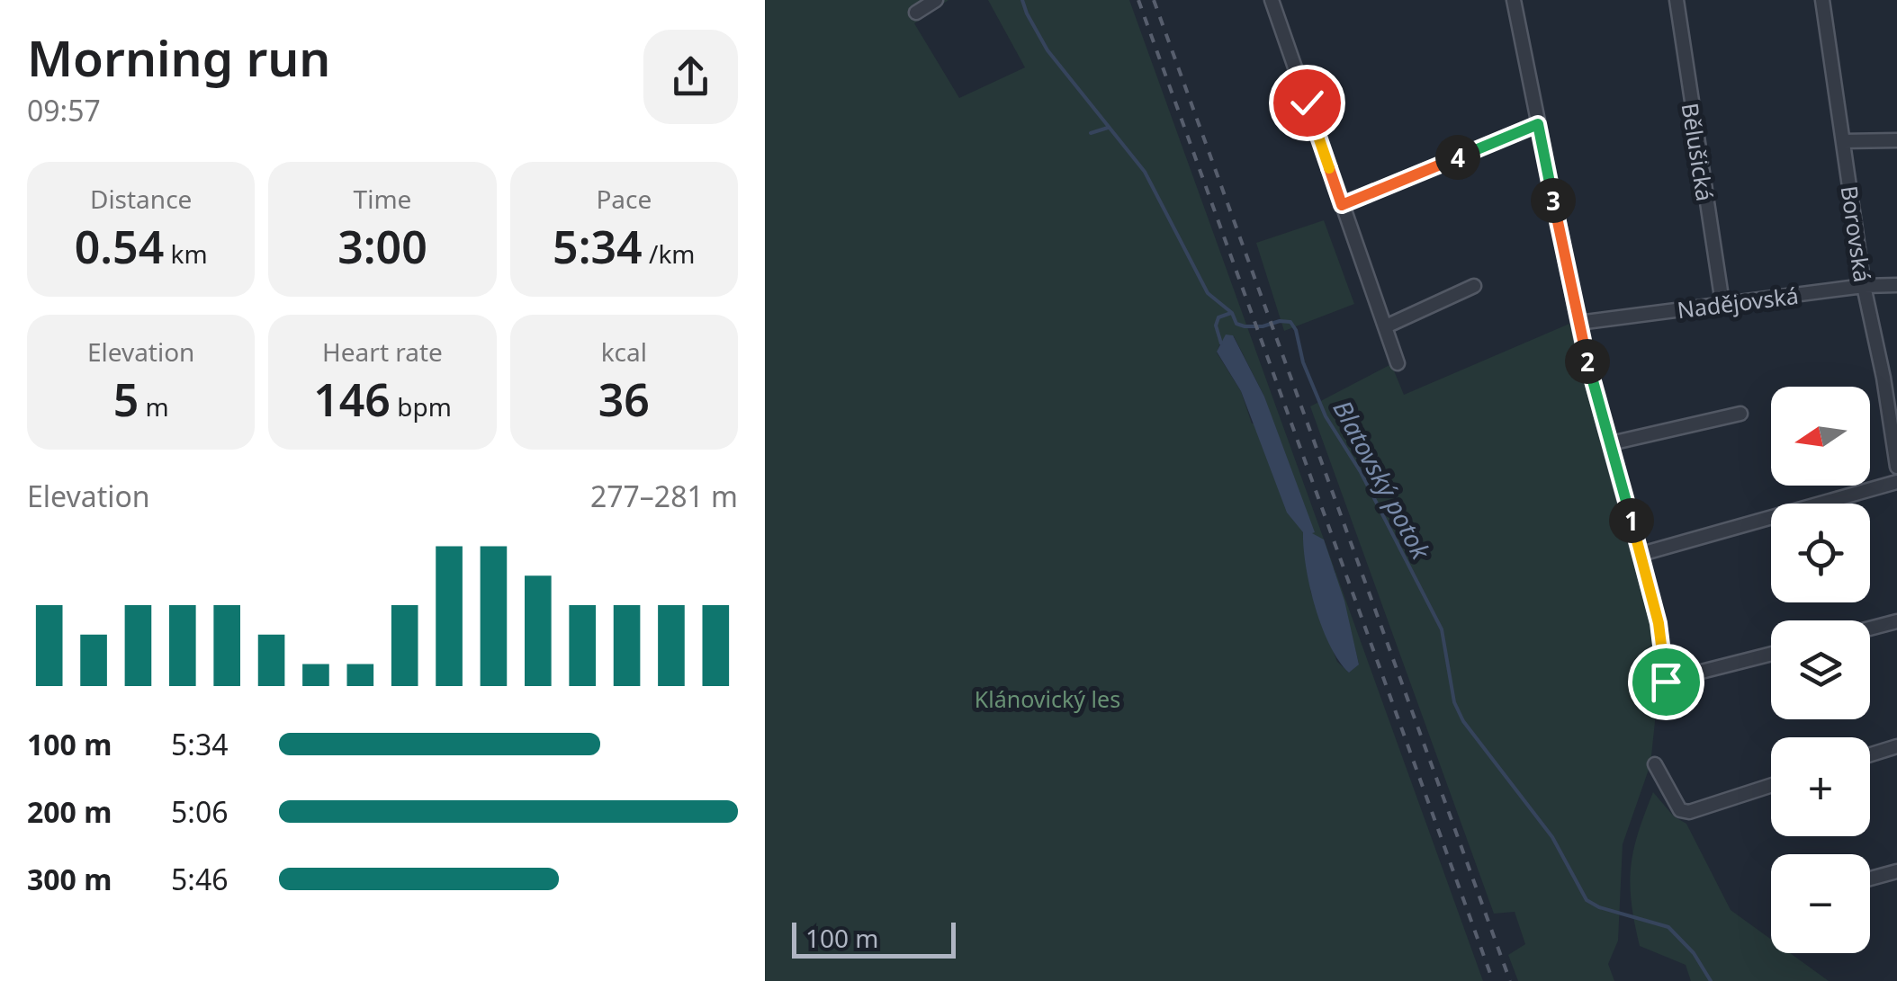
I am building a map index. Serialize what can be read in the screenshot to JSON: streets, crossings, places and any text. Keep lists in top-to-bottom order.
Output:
{
  "streets": {
    "street": ["Bělušická", "Borovská", "Nadějovská"]
  },
  "crossings": [
    ["Bělušická", "Nadějovská"],
    ["Borovská", "Nadějovská"]
  ],
  "water": ["Blatovský potok"],
  "parks": ["Klánovický les"],
  "scale_bar": "100 m",
  "north": "left",
  "page": {
    "heading": ["Morning run", "09:57"],
    "pins": [
      "4",
      "3",
      "2",
      "1"
    ],
    "stats": [
      ["Distance", "0.54 km"],
      ["Time", "3:00"],
      ["Pace", "5:34 /km"],
      ["Elevation", "5 m"],
      ["Heart rate", "146 bpm"],
      ["kcal", "36"]
    ],
    "map_buttons": ["+", "−"],
    "chart": ["Elevation", "277–281 m"],
    "list": [
      {
        "name": "100 m",
        "note": "5:34"
      },
      {
        "name": "200 m",
        "note": "5:06"
      },
      {
        "name": "300 m",
        "note": "5:46"
      }
    ],
    "scale": "100 m"
  }
}
